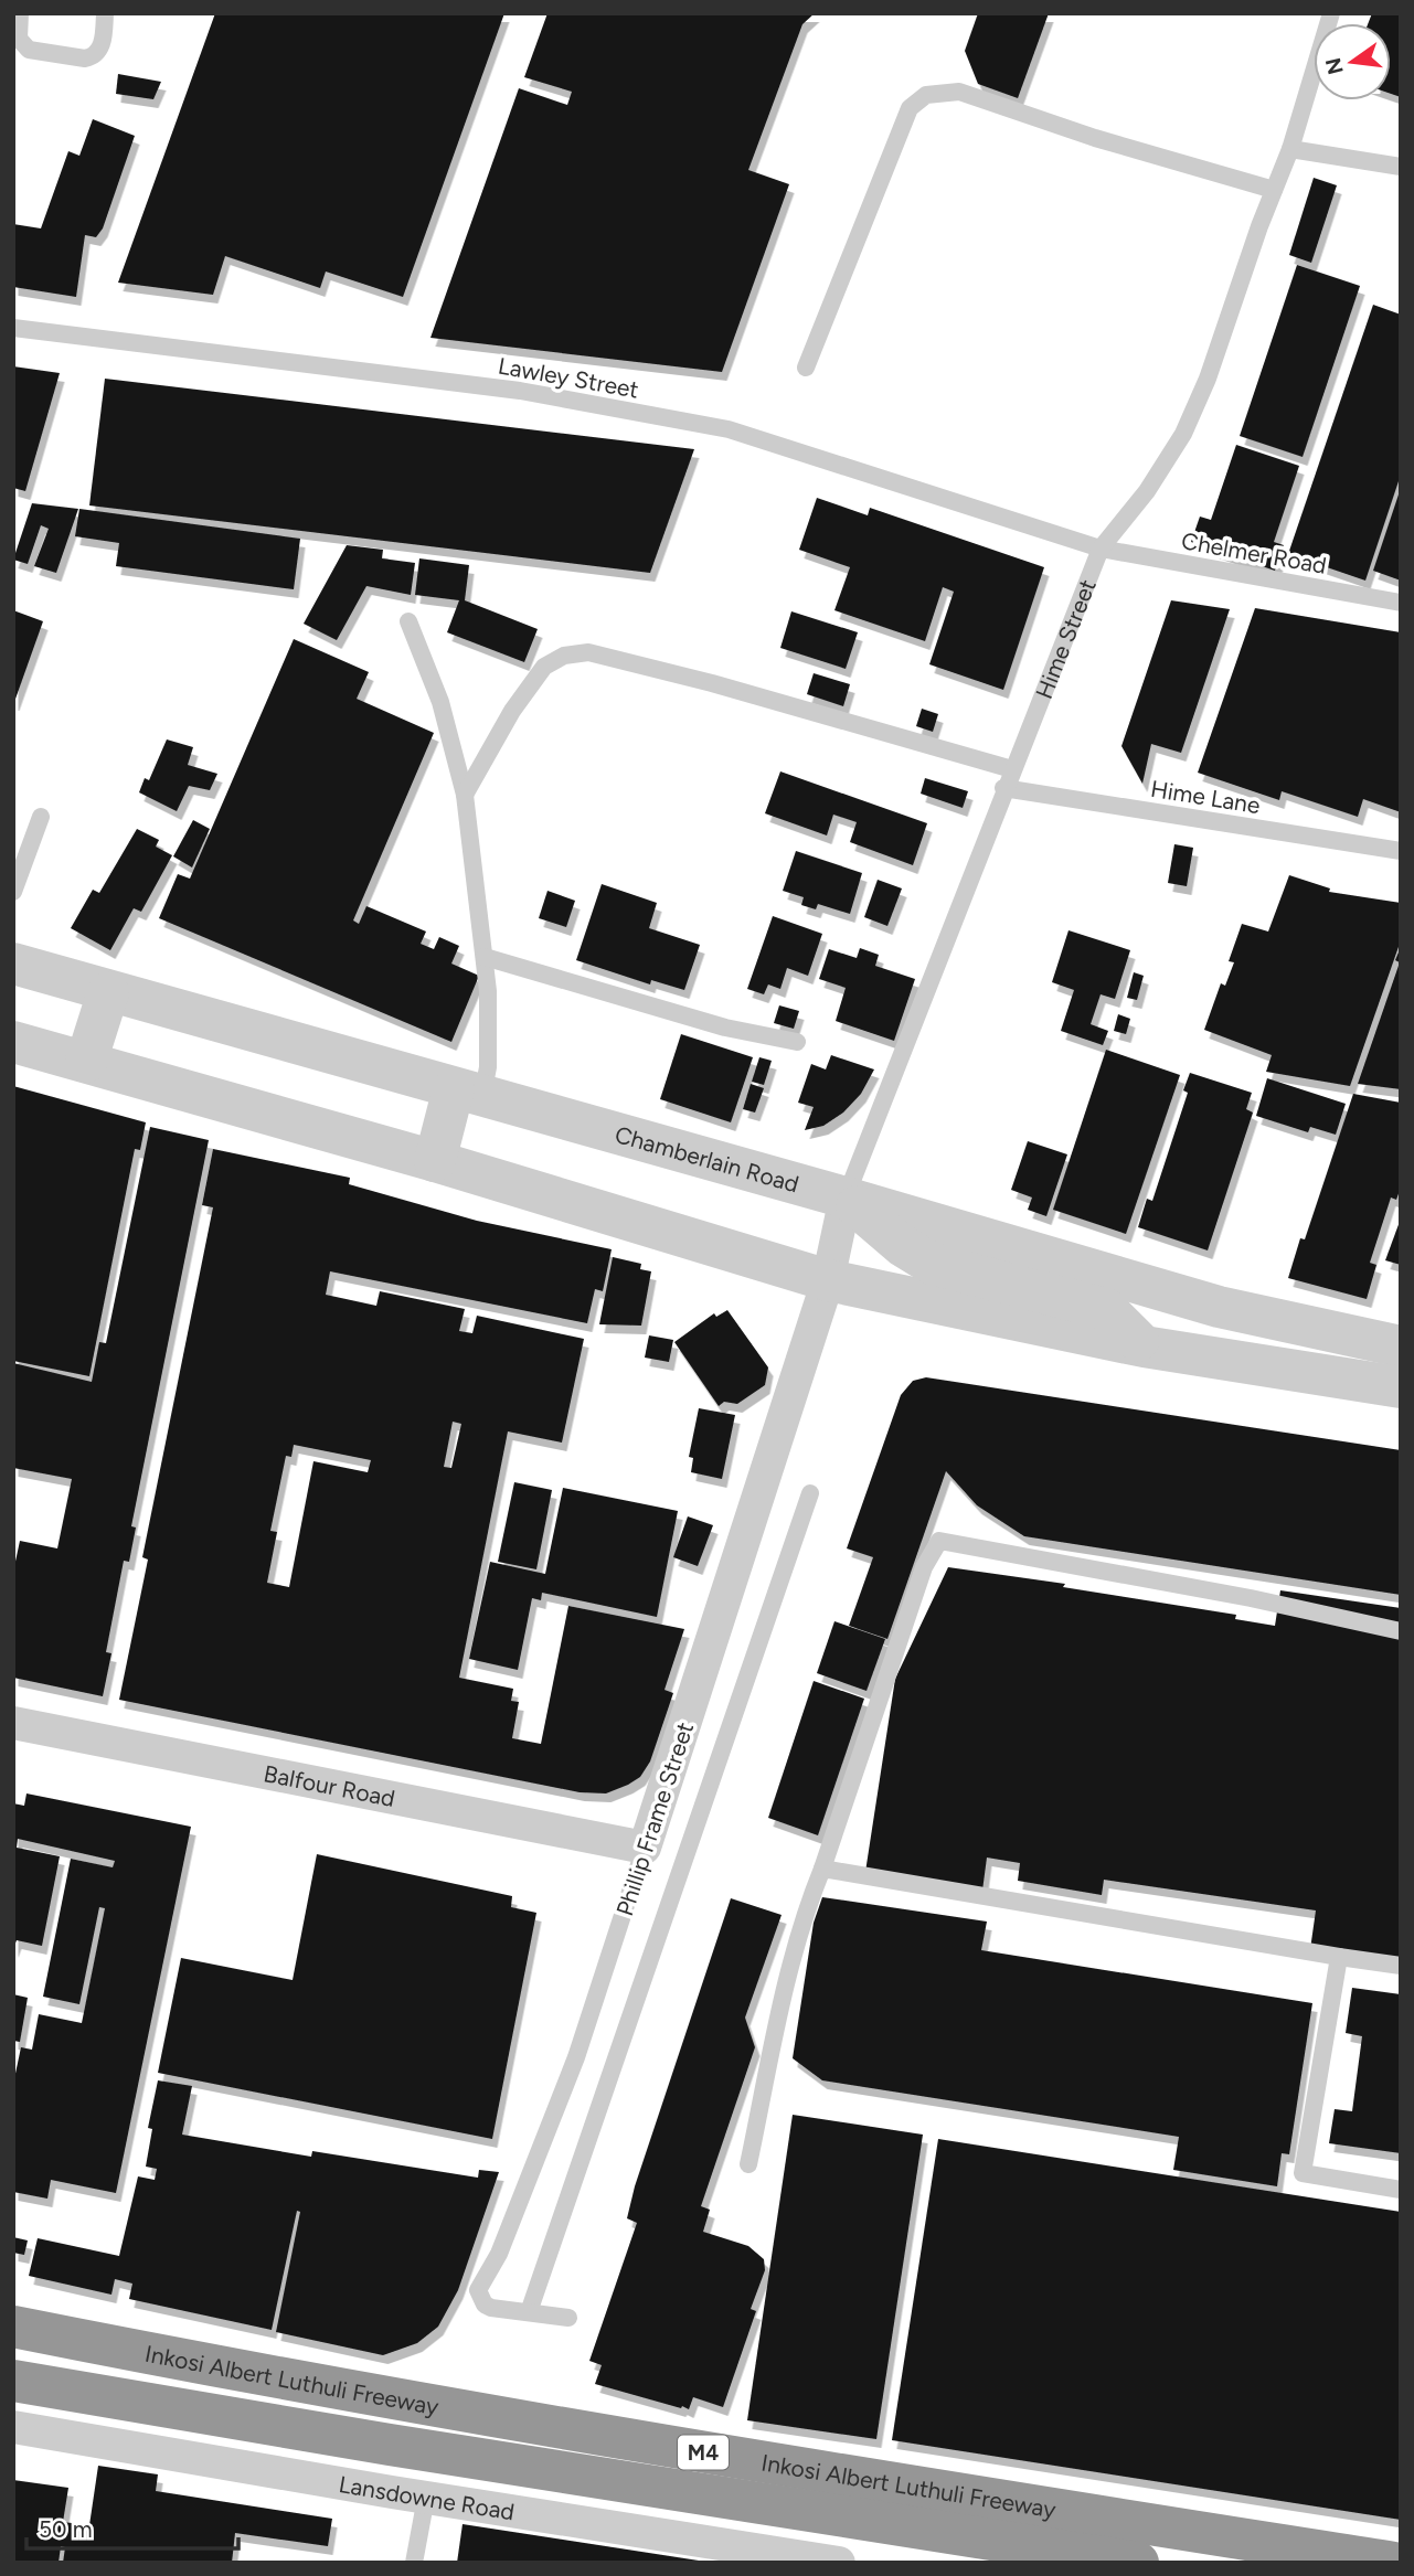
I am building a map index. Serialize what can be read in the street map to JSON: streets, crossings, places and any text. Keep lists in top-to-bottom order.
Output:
{
  "streets": {
    "highway": ["Inkosi Albert Luthuli Freeway", "M4"],
    "street": [
      "Hime Street",
      "Chamberlain Road",
      "Balfour Road",
      "Phillip Frame Street",
      "Lansdowne Road"
    ],
    "lane": ["Lawley Street", "Chelmer Road", "Hime Lane"]
  },
  "crossings": [
    ["Lawley Street", "Chelmer Road"],
    ["Lawley Street", "Hime Street"],
    ["Chelmer Road", "Hime Street"],
    ["Hime Street", "Hime Lane"],
    ["Hime Street", "Chamberlain Road"],
    ["Hime Street", "Phillip Frame Street"],
    ["Balfour Road", "Phillip Frame Street"]
  ],
  "scale_bar": "50 m",
  "north": "left"
}
